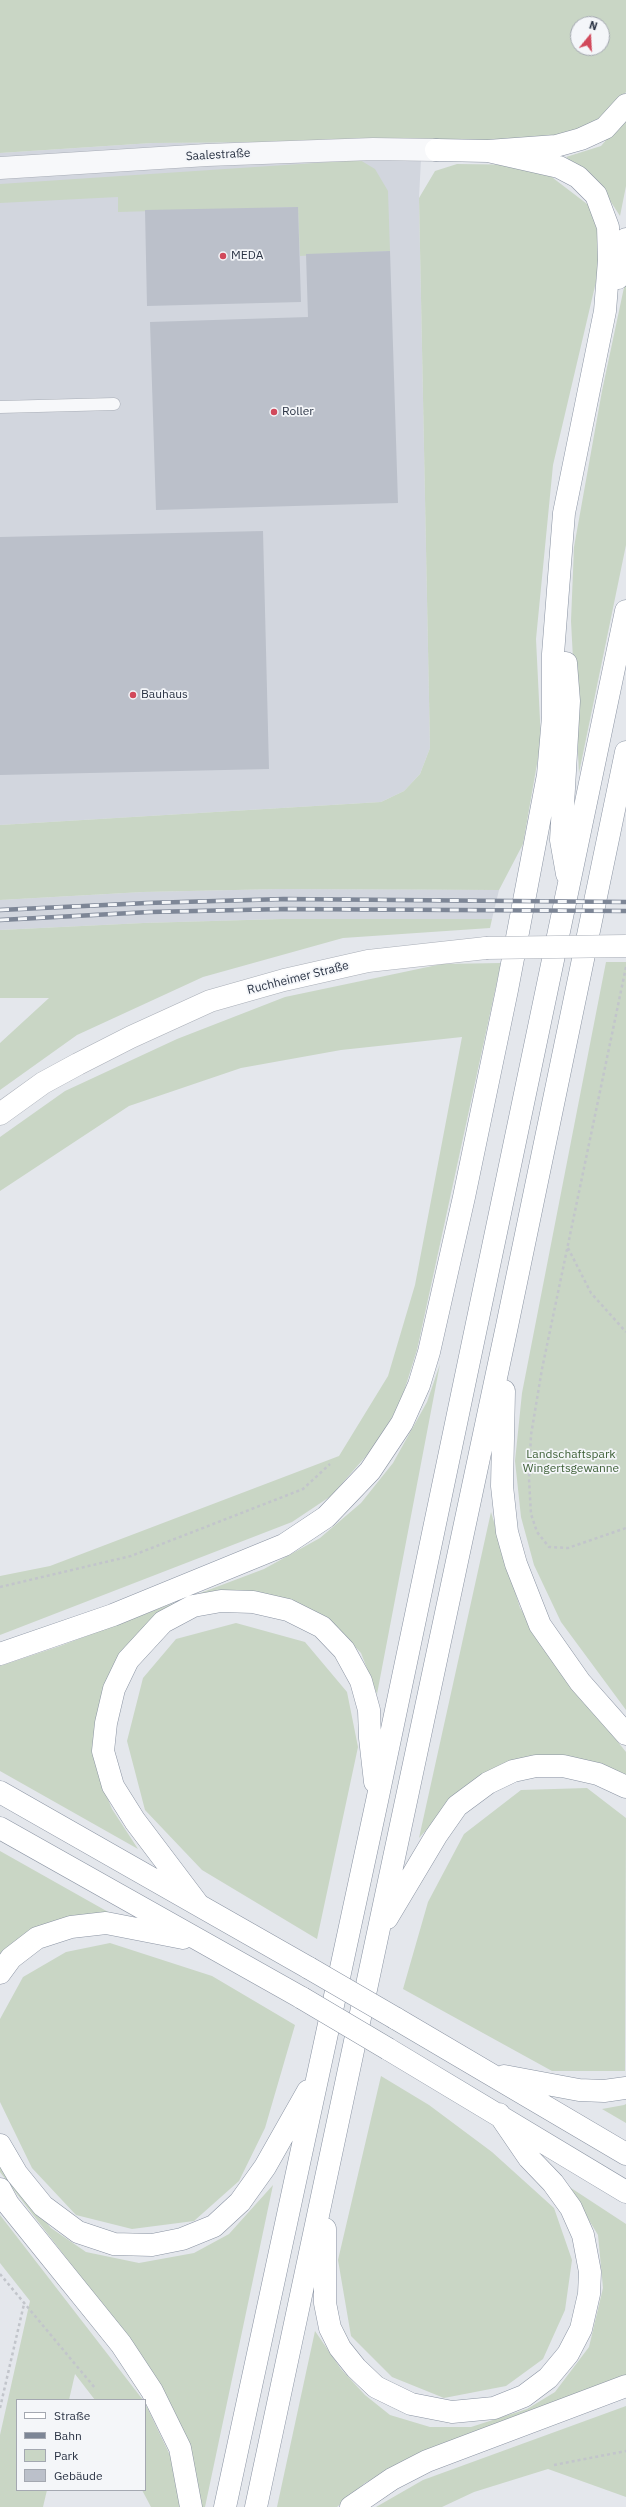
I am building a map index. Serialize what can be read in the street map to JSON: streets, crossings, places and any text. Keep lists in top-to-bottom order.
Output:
{
  "streets": {
    "main road": ["Ruchheimer Straße"],
    "street": ["Saalestraße"]
  },
  "parks": ["Landschaftspark Wingertsgewanne"],
  "places": ["MEDA", "Roller", "Bauhaus"],
  "legend": [
    "Straße",
    "Bahn",
    "Park",
    "Gebäude"
  ],
  "north": "top"
}
